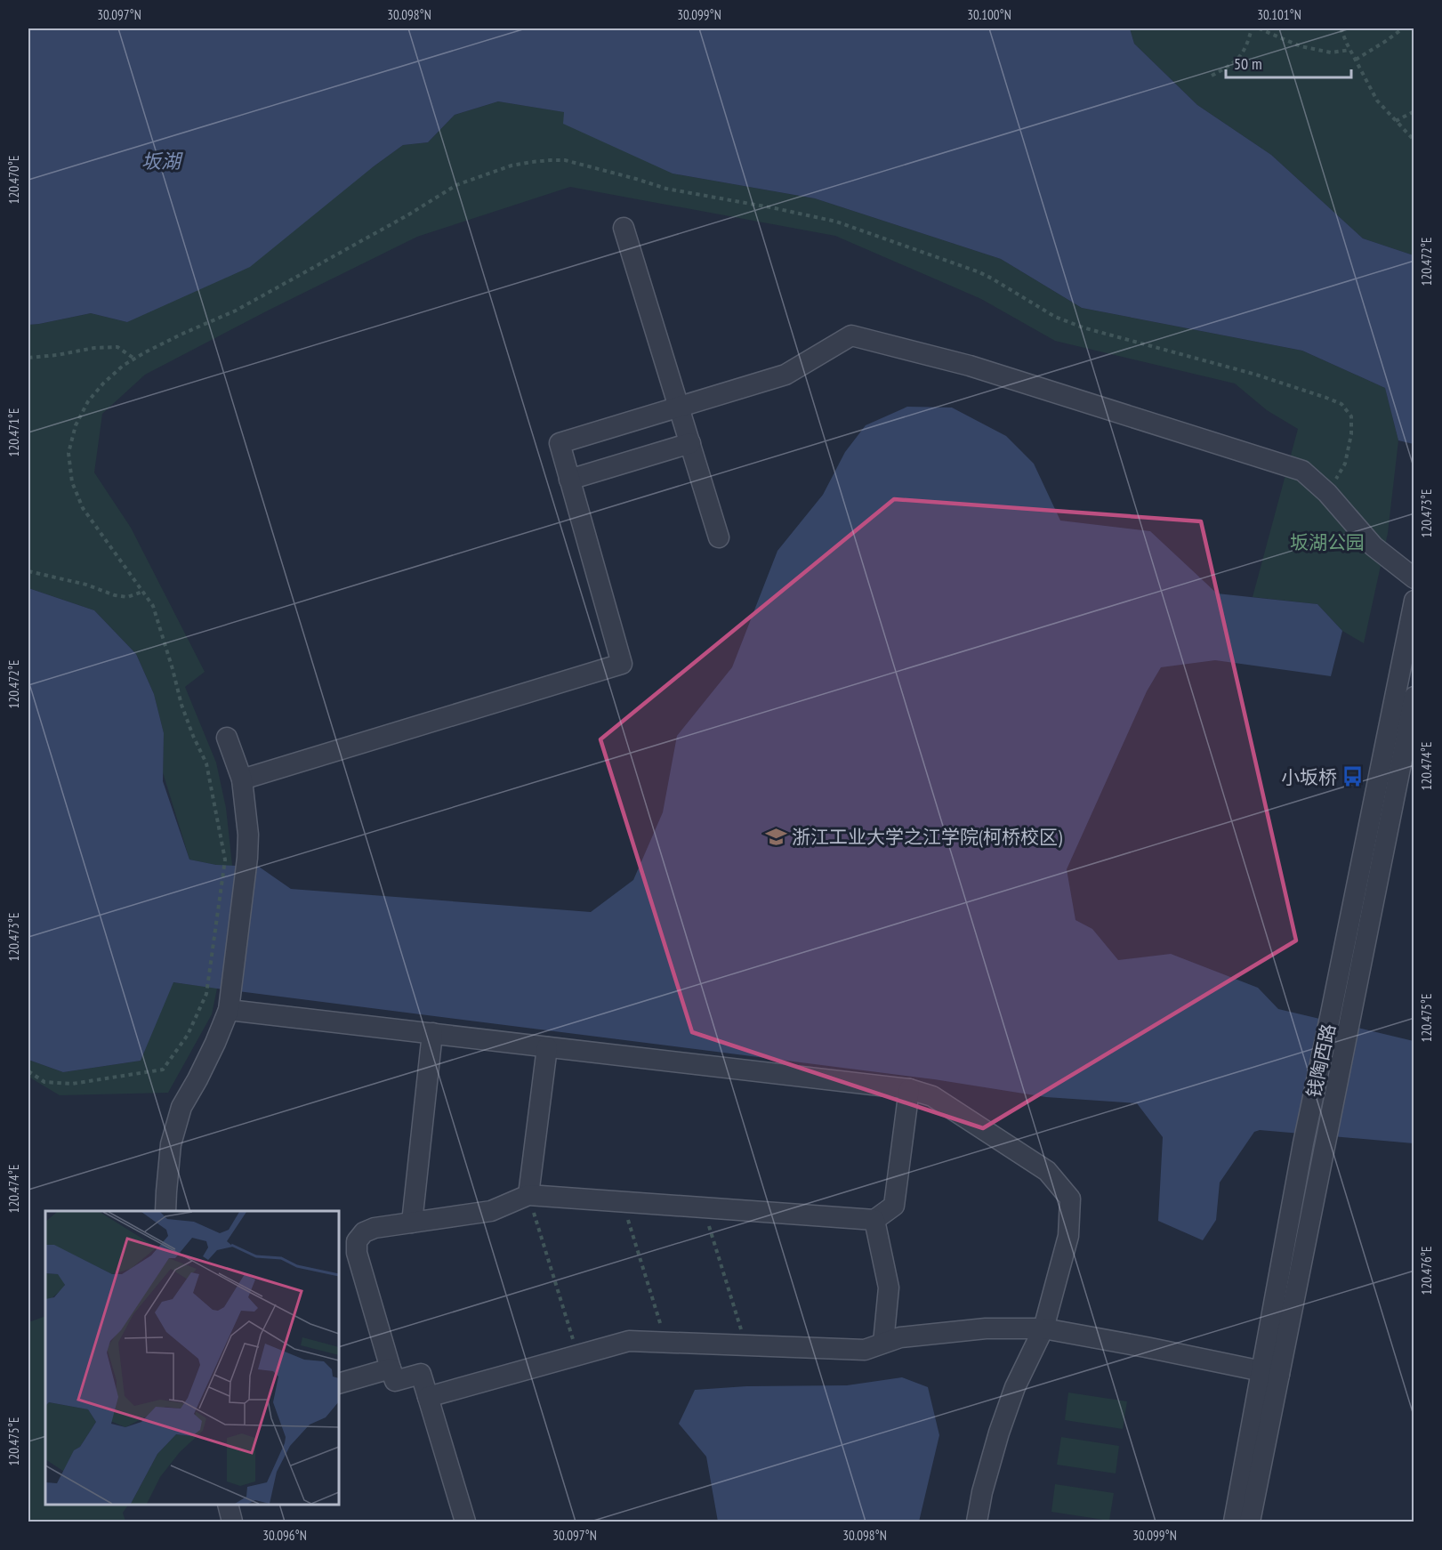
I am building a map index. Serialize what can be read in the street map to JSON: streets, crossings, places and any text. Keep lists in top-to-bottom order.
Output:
{
  "streets": {
    "street": ["钱陶西路"]
  },
  "water": ["坂湖"],
  "parks": ["坂湖公园"],
  "places": {
    "bus stop": ["小坂桥"],
    "school or university": ["浙江工业大学之江学院(柯桥校区)"]
  },
  "scale_bar": "50 m",
  "coordinates": [
    "30.097°N",
    "30.098°N",
    "30.099°N",
    "30.100°N",
    "30.101°N",
    "120.470°E",
    "120.472°E",
    "120.471°E",
    "120.473°E",
    "120.474°E",
    "120.475°E",
    "120.476°E",
    "30.096°N"
  ]
}
